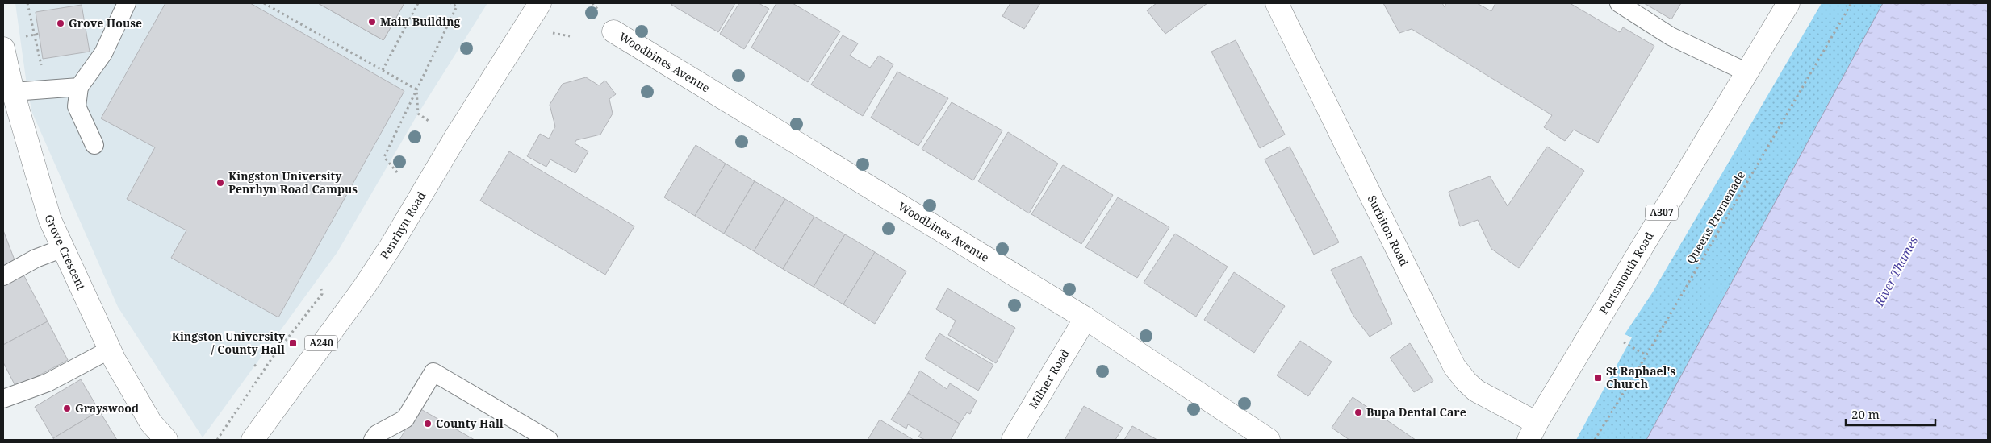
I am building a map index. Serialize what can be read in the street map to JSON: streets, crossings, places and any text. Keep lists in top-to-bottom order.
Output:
{
  "streets": {
    "main road": [
      "Woodbines Avenue",
      "A307",
      "Penrhyn Road",
      "Surbiton Road",
      "Grove Crescent",
      "Portsmouth Road",
      "A240",
      "Milner Road"
    ],
    "path": ["Queens Promenade"]
  },
  "crossings": [
    ["Woodbines Avenue", "Milner Road"],
    ["Surbiton Road", "Portsmouth Road"]
  ],
  "water": ["River Thames"],
  "places": {
    "other": [
      "Main Building",
      "Grove House",
      "Kingston University Penrhyn Road Campus",
      "Grayswood",
      "Bupa Dental Care",
      "County Hall"
    ],
    "transit": ["Kingston University / County Hall", "St Raphael's Church"]
  },
  "scale_bar": "20 m"
}
